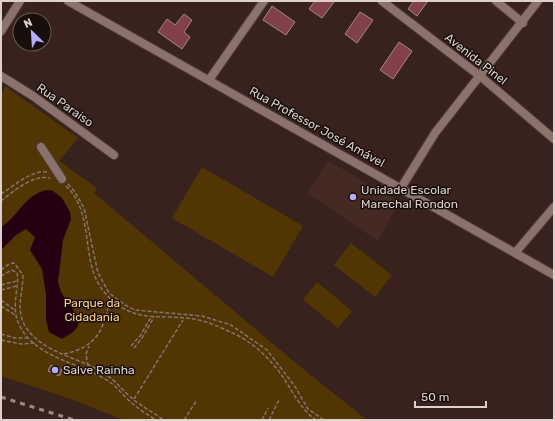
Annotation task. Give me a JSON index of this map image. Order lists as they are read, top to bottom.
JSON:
{
  "streets": {
    "street": ["Avenida Pinel", "Rua Paraiso", "Rua Professor José Amável"]
  },
  "parks": ["Parque da Cidadania"],
  "places": ["Unidade Escolar Marechal Rondon", "Salve Rainha"],
  "scale_bar": "50 m",
  "north": "top left"
}
